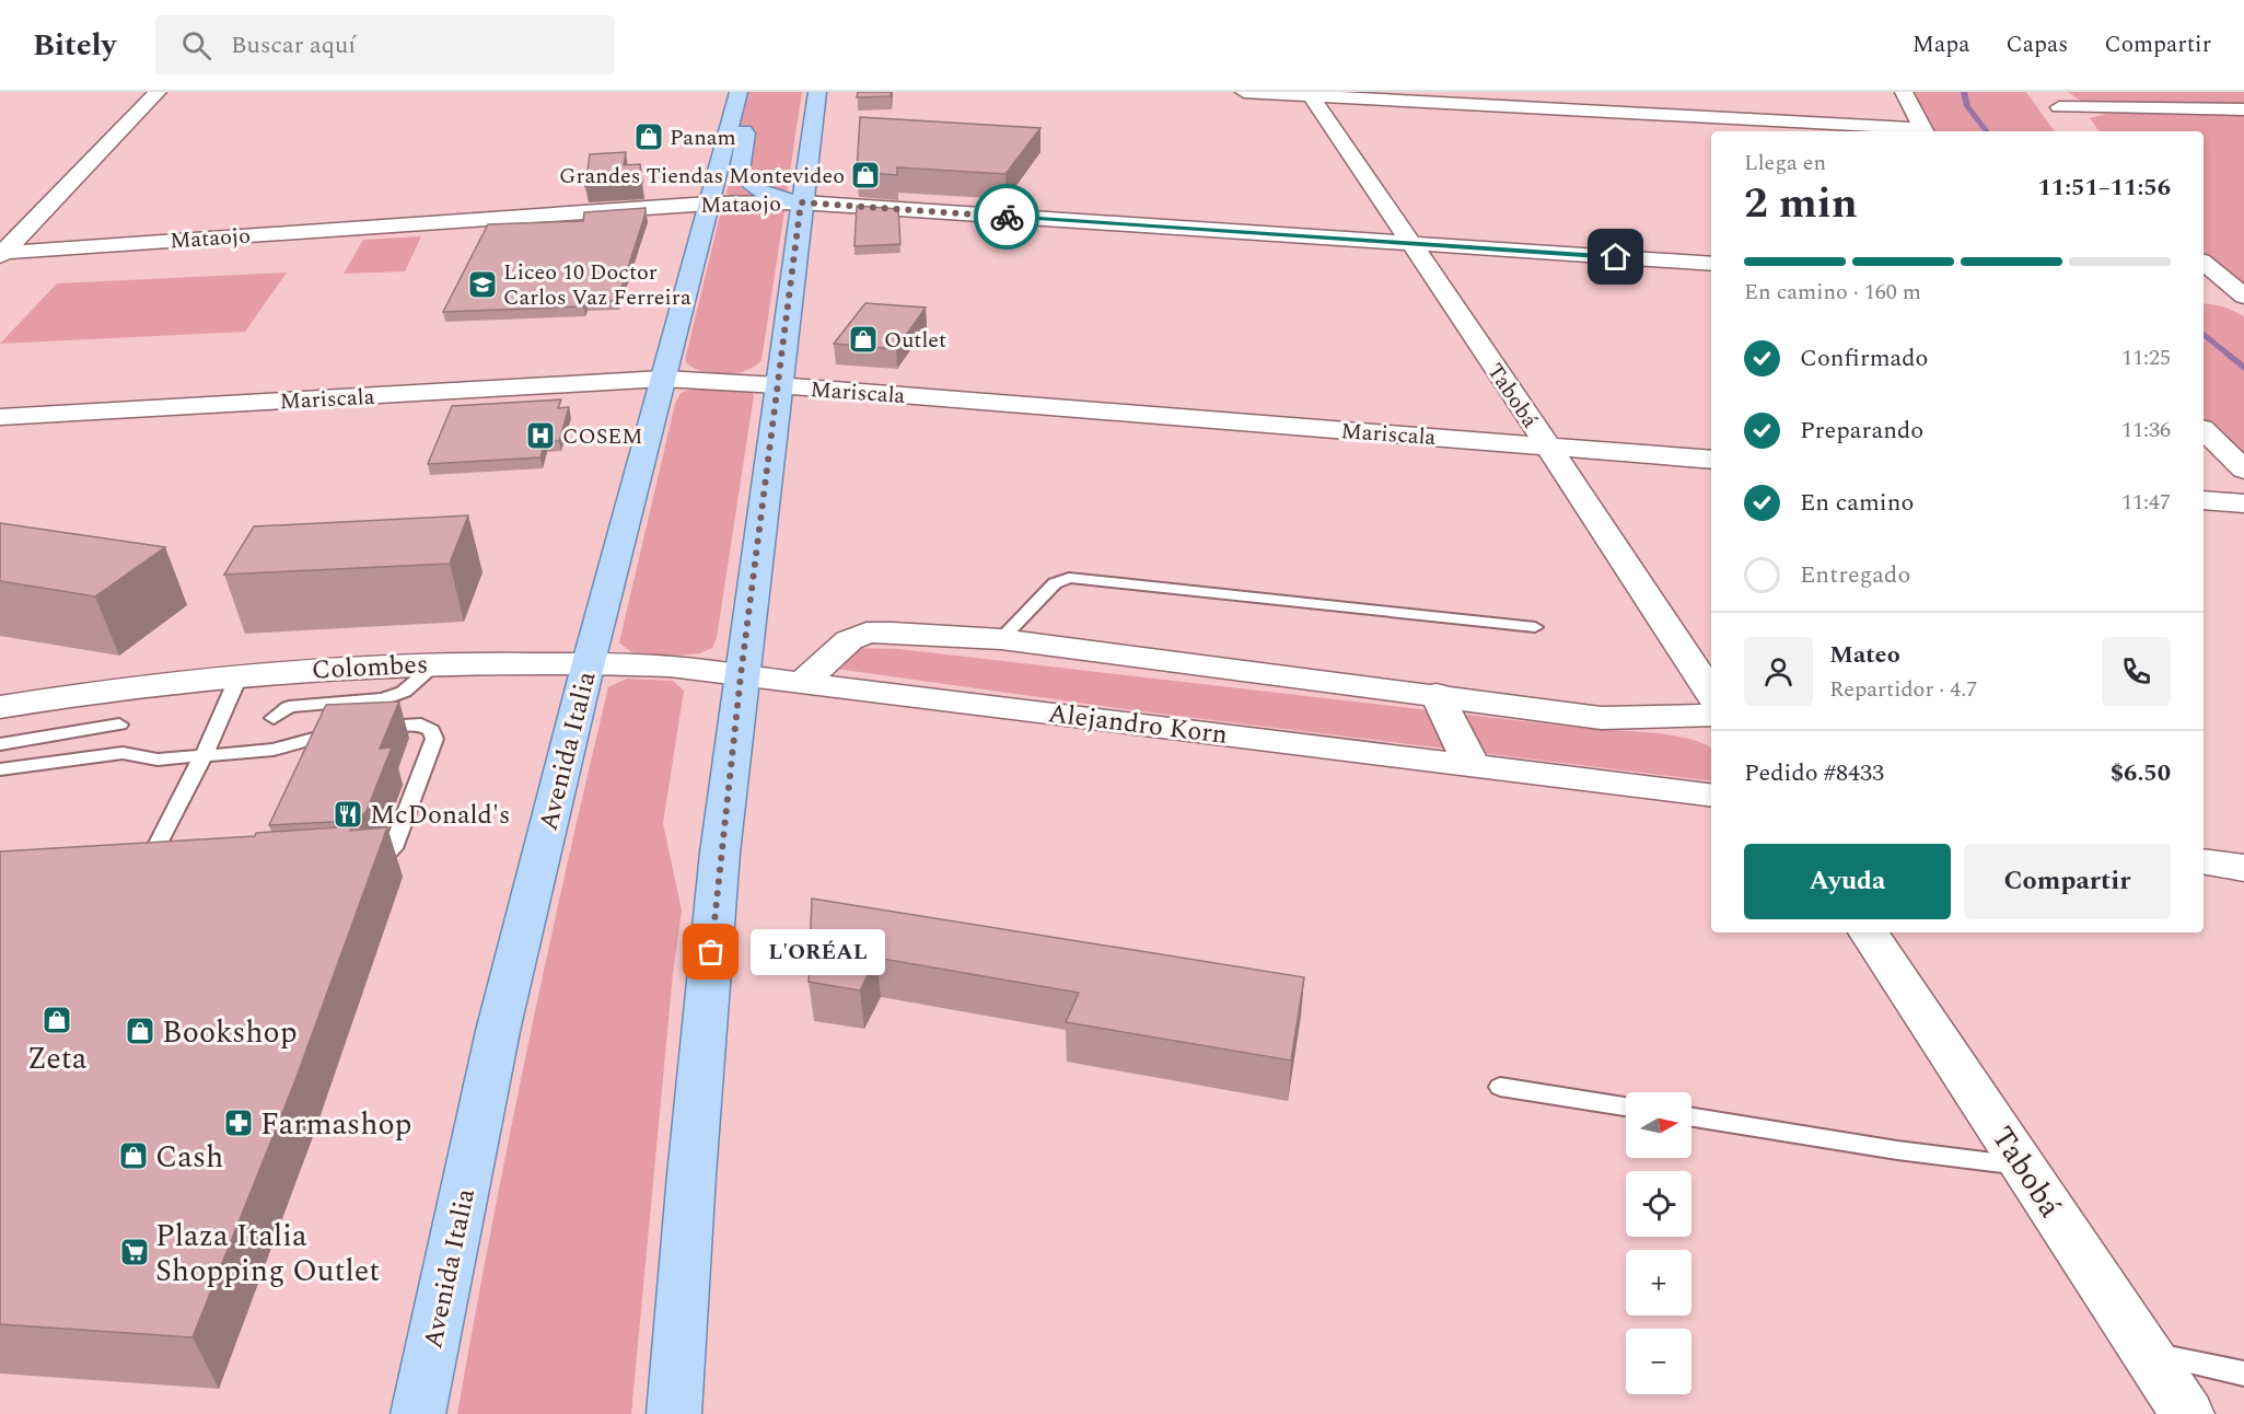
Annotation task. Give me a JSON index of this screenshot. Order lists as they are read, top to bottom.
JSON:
{
  "streets": {
    "main road": ["Avenida Italia"],
    "street": [
      "Mataojo",
      "Mariscala",
      "Tabobá",
      "Colombes",
      "Alejandro Korn"
    ]
  },
  "crossings": [
    ["Mataojo", "Tabobá"],
    ["Mataojo", "Avenida Italia"],
    ["Mariscala", "Tabobá"],
    ["Mariscala", "Avenida Italia"],
    ["Colombes", "Alejandro Korn"],
    ["Colombes", "Avenida Italia"]
  ],
  "places": {
    "shop": [
      "Panam",
      "Grandes Tiendas Montevideo",
      "Outlet",
      "Zeta",
      "Bookshop",
      "Cash"
    ],
    "school or university": ["Liceo 10 Doctor Carlos Vaz Ferreira"],
    "hospital": ["COSEM"],
    "restaurant": ["McDonald's"],
    "other": ["L'ORÉAL"],
    "pharmacy": ["Farmashop"],
    "supermarket": ["Plaza Italia Shopping Outlet"]
  },
  "north": "right",
  "page": {
    "header": "Bitely",
    "search": "Buscar aquí",
    "nav": ["Mapa", "Capas", "Compartir"],
    "heading": ["2 min", "Llega en", "11:51–11:56"],
    "panel": [
      "Mateo",
      "Repartidor · 4.7",
      "Pedido #8433",
      "$6.50"
    ],
    "bar": "En camino · 160 m",
    "list": [
      ["Confirmado", "11:25"],
      ["Preparando", "11:36"],
      ["En camino", "11:47"],
      "Entregado"
    ],
    "buttons": ["Ayuda", "Compartir"],
    "bubble": "L'ORÉAL",
    "map_buttons": ["+", "−"]
  }
}
